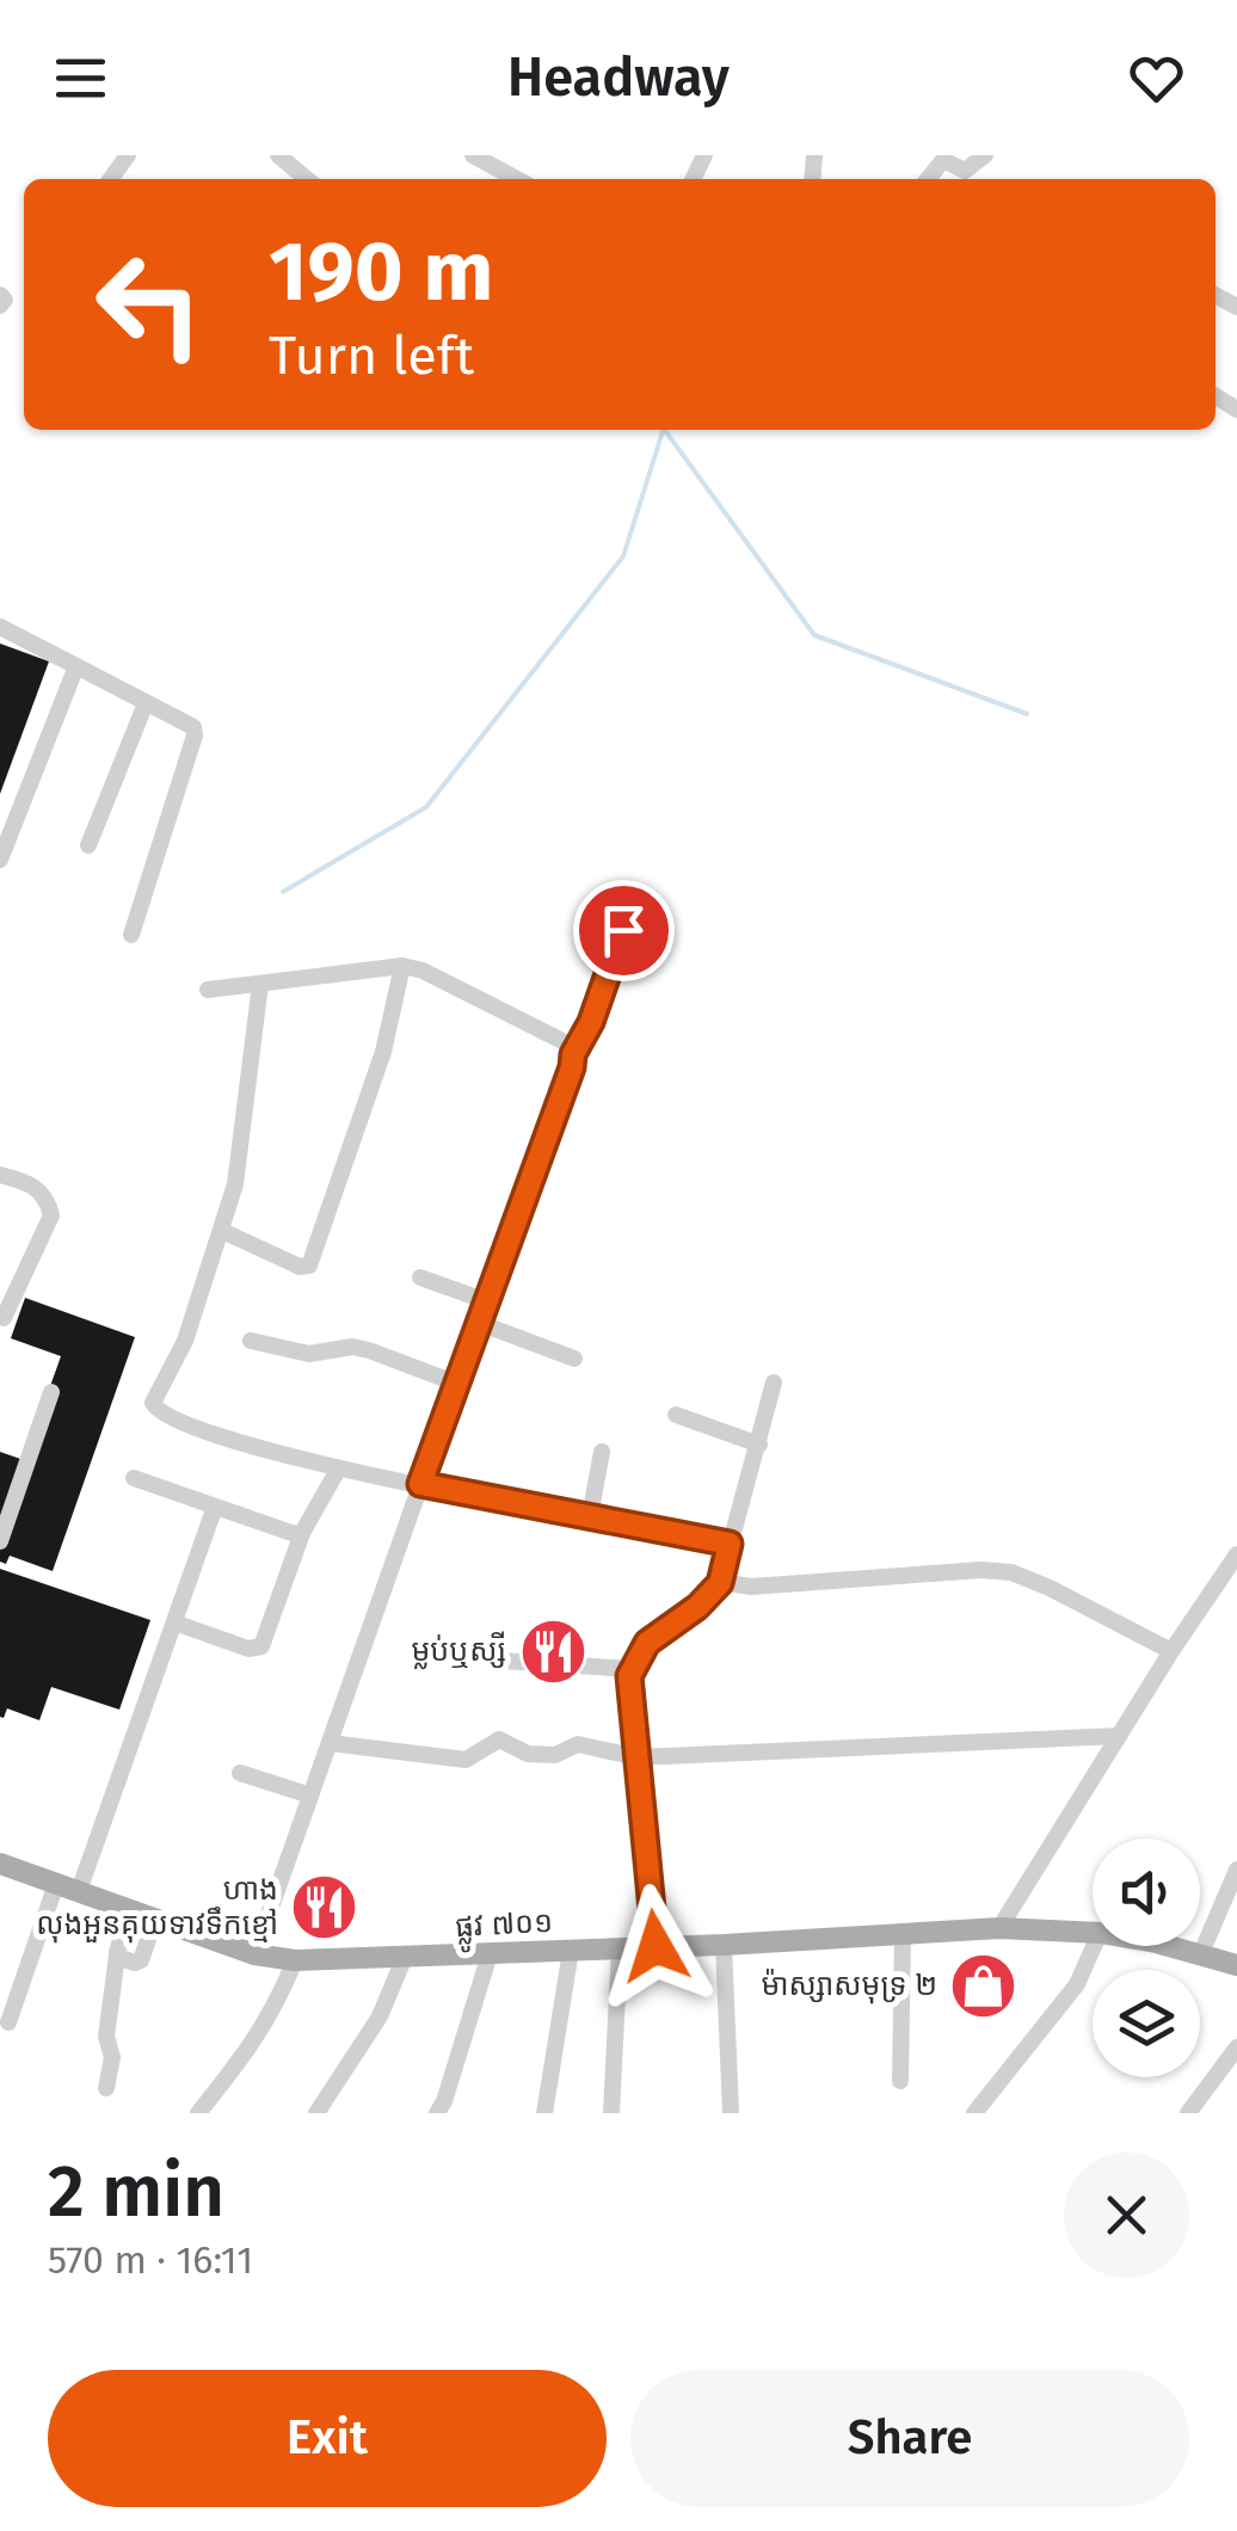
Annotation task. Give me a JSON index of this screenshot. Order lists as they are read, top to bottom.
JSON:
{
  "streets": {
    "main road": ["ផ្លូវ ៧០១"]
  },
  "places": {
    "restaurant": ["ម្លប់ឬស្សី", "ហាង លុងអួនគុយទាវទឹកខ្មៅ"],
    "shop": ["ម៉ាស្សាសមុទ្រ ២"]
  },
  "page": {
    "header": "Headway",
    "turn": ["190 m", "Turn left"],
    "heading": ["2 min", "570 m · 16:11"],
    "buttons": ["Exit", "Share"]
  }
}
